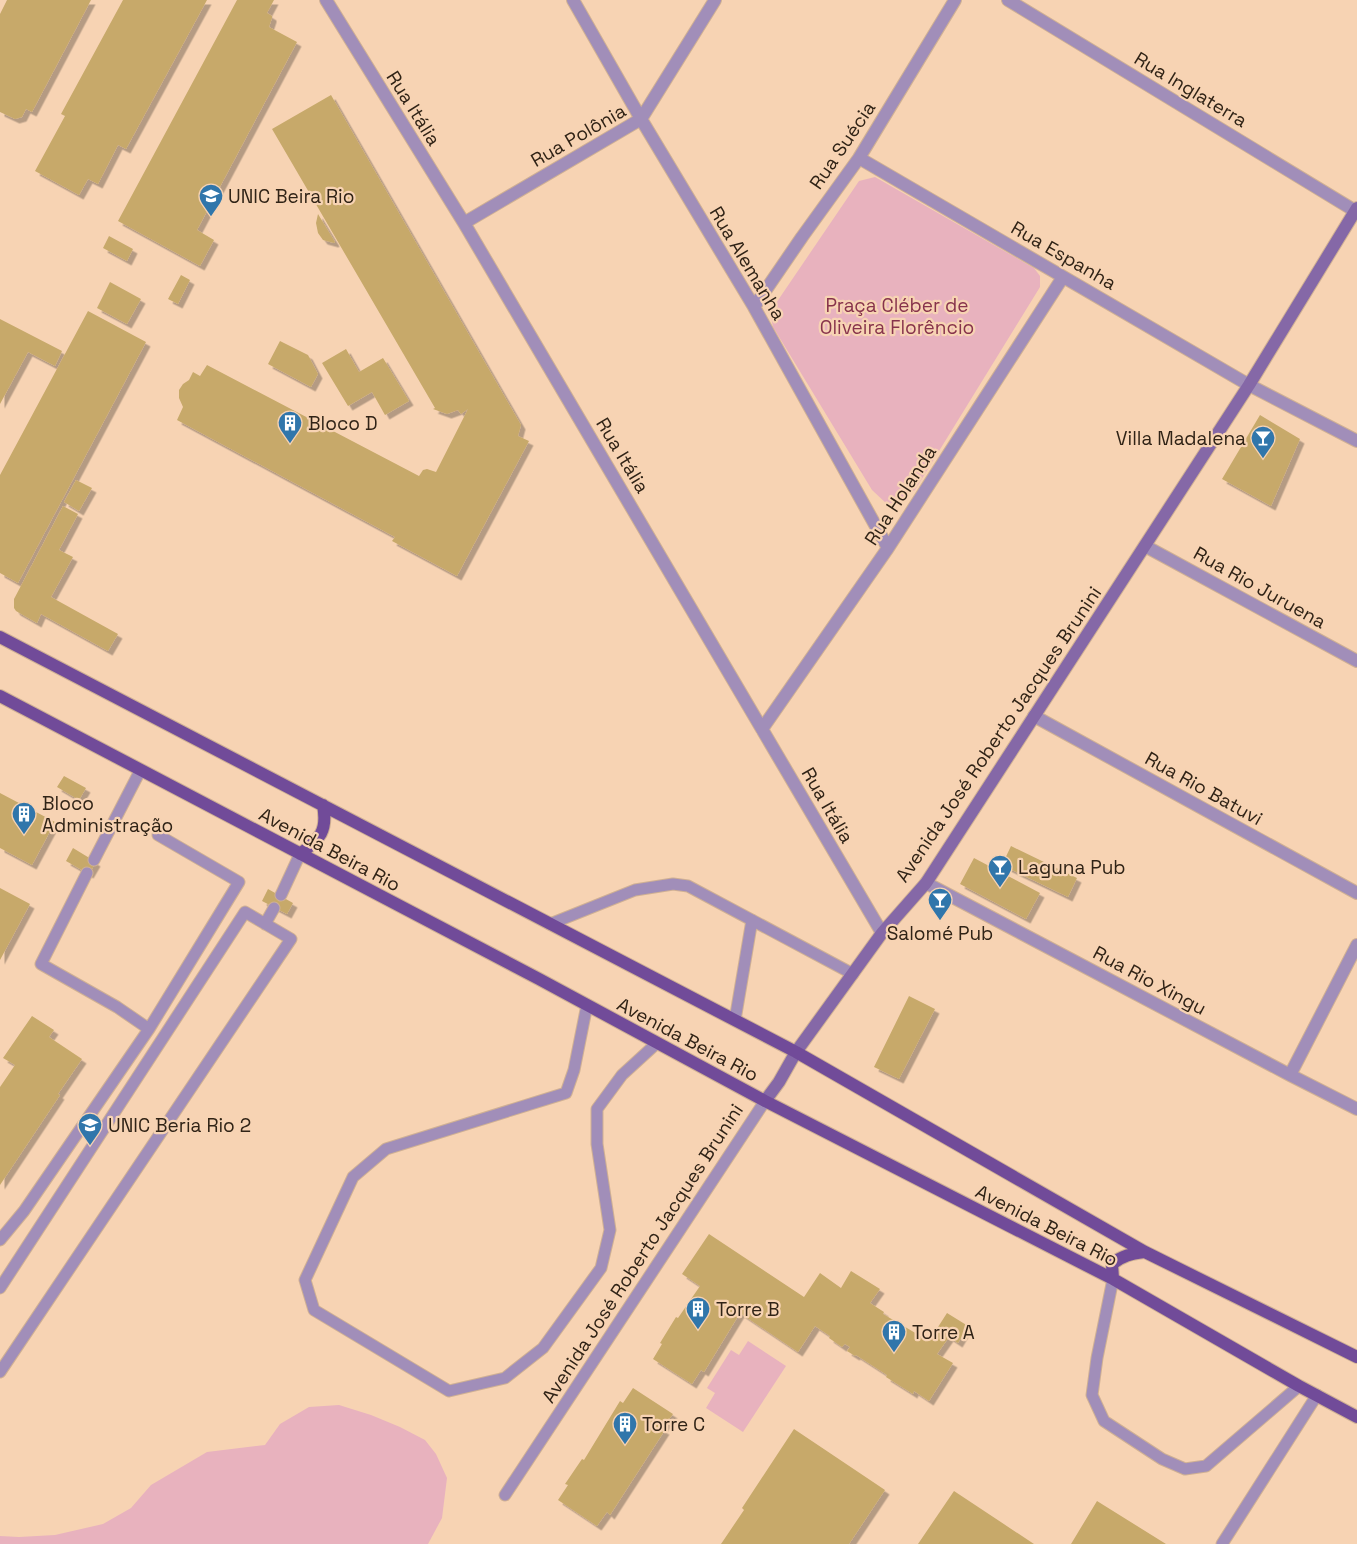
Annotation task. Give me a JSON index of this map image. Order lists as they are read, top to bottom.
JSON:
{
  "streets": {
    "main road": ["Avenida José Roberto Jacques Brunini", "Avenida Beira Rio"],
    "street": [
      "Rua Inglaterra",
      "Rua Itália",
      "Rua Polônia",
      "Rua Suécia",
      "Rua Espanha",
      "Rua Alemanha",
      "Rua Holanda",
      "Rua Rio Juruena",
      "Rua Rio Batuvi",
      "Rua Rio Xingu"
    ]
  },
  "crossings": [
    ["Rua Inglaterra", "Avenida José Roberto Jacques Brunini"],
    ["Rua Itália", "Rua Polônia"],
    ["Rua Itália", "Rua Holanda"],
    ["Rua Itália", "Avenida José Roberto Jacques Brunini"],
    ["Rua Polônia", "Rua Alemanha"],
    ["Rua Suécia", "Rua Espanha"],
    ["Rua Suécia", "Rua Alemanha"],
    ["Rua Espanha", "Rua Holanda"],
    ["Rua Espanha", "Avenida José Roberto Jacques Brunini"],
    ["Rua Alemanha", "Rua Holanda"],
    ["Rua Rio Juruena", "Avenida José Roberto Jacques Brunini"],
    ["Avenida José Roberto Jacques Brunini", "Rua Rio Batuvi"],
    ["Avenida José Roberto Jacques Brunini", "Avenida Beira Rio"],
    ["Avenida José Roberto Jacques Brunini", "Rua Rio Xingu"]
  ],
  "parks": ["Praça Cléber de Oliveira Florêncio"],
  "places": {
    "school or university": ["UNIC Beira Rio", "UNIC Beria Rio 2"],
    "building": [
      "Bloco D",
      "Bloco Administração",
      "Torre B",
      "Torre A",
      "Torre C"
    ],
    "bar": ["Villa Madalena", "Laguna Pub", "Salomé Pub"]
  }
}
